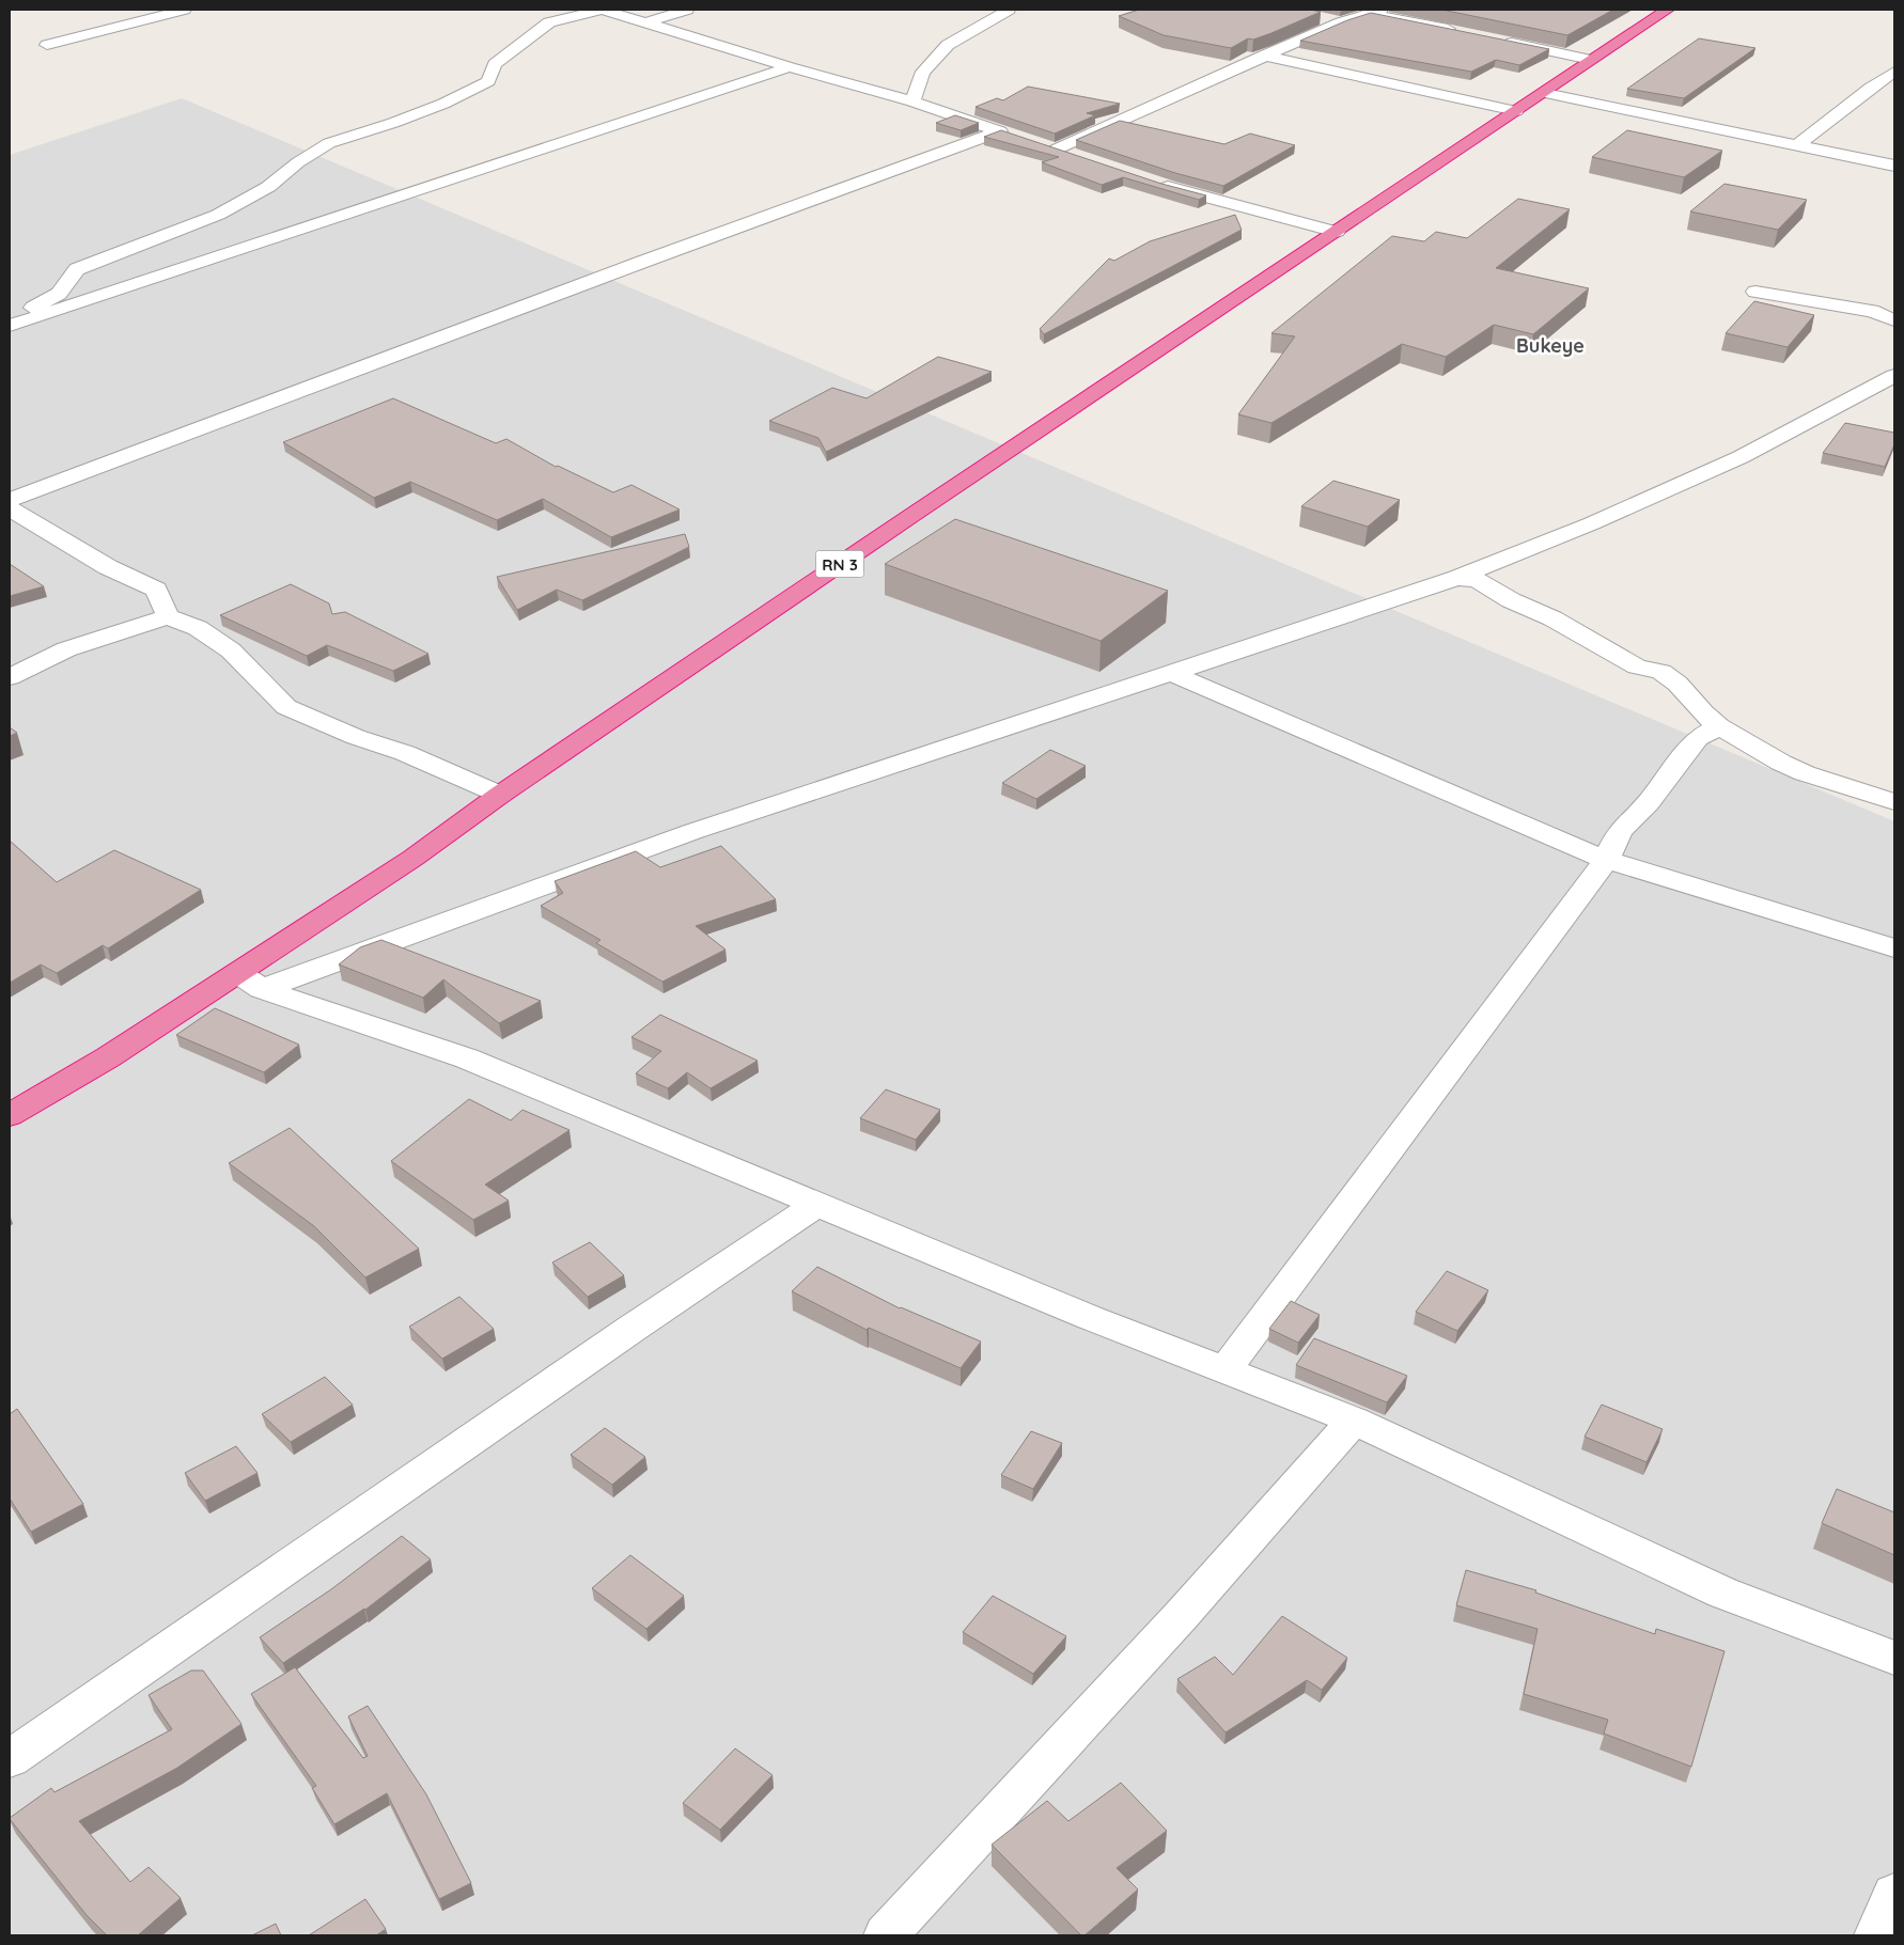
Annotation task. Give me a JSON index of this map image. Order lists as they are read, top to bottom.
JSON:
{
  "streets": {
    "highway": ["RN 3"]
  },
  "districts": ["Bukeye"]
}
